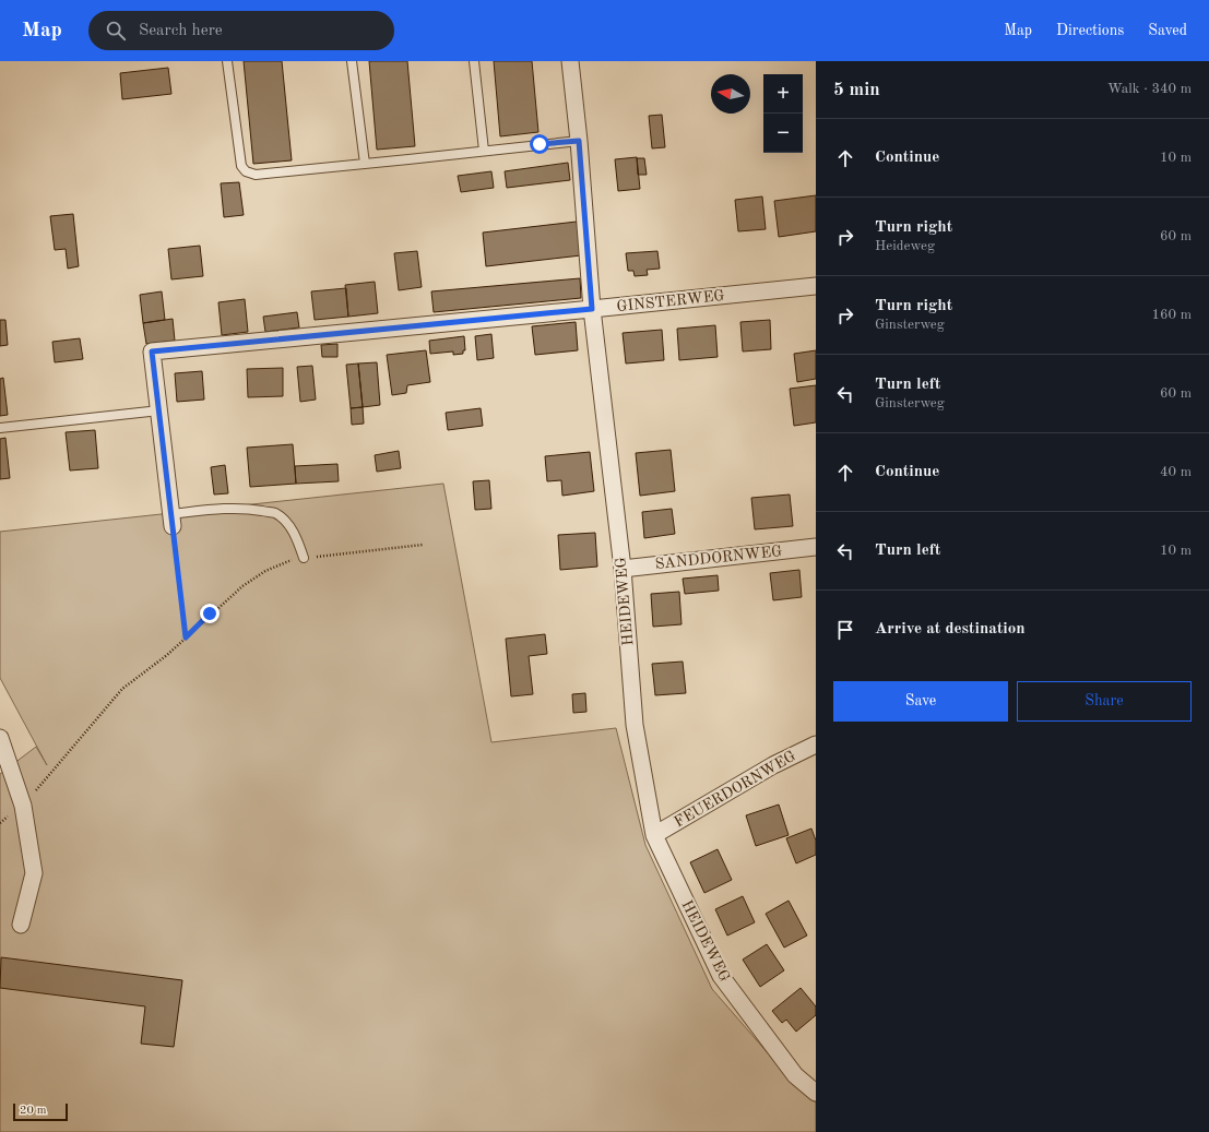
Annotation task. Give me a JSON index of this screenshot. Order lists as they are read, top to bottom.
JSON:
{
  "streets": {
    "street": [
      "GINSTERWEG",
      "SANDDORNWEG",
      "HEIDEWEG",
      "FEUERDORNWEG"
    ]
  },
  "crossings": [
    ["GINSTERWEG", "HEIDEWEG"],
    ["SANDDORNWEG", "HEIDEWEG"],
    ["HEIDEWEG", "FEUERDORNWEG"]
  ],
  "scale_bar": "20 m",
  "north": "left",
  "page": {
    "header": "Map",
    "search": "Search here",
    "nav": ["Map", "Directions", "Saved"],
    "heading": ["5 min", "Walk · 340 m"],
    "map_buttons": ["+", "−"],
    "list": [
      ["Continue", "10 m"],
      ["Turn right", "Heideweg", "60 m"],
      ["Turn right", "Ginsterweg", "160 m"],
      ["Turn left", "Ginsterweg", "60 m"],
      ["Continue", "40 m"],
      ["Turn left", "10 m"],
      "Arrive at destination"
    ],
    "buttons": ["Save", "Share"],
    "scale": "20 m"
  }
}
